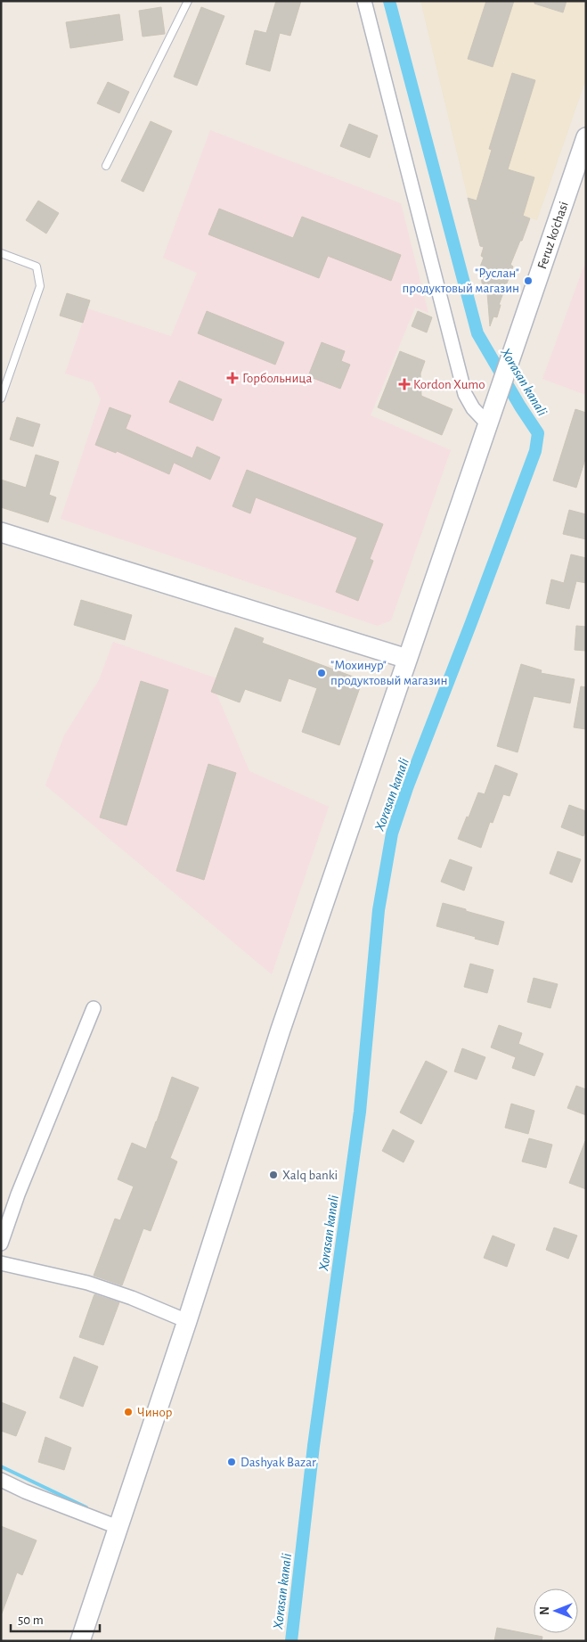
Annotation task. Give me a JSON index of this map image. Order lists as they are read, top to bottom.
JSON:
{
  "streets": {
    "main road": ["Feruz ko'chasi"]
  },
  "water": ["Xorasan kanali"],
  "places": {
    "other": [
      "\"Руслан\" продуктовый магазин",
      "\"Мохинур\" продуктовый магазин",
      "Xalq banki",
      "Чинор",
      "Dashyak Bazar"
    ],
    "health": ["Горбольница", "Kordon Xumo"]
  },
  "scale_bar": "50 m",
  "north": "left"
}
